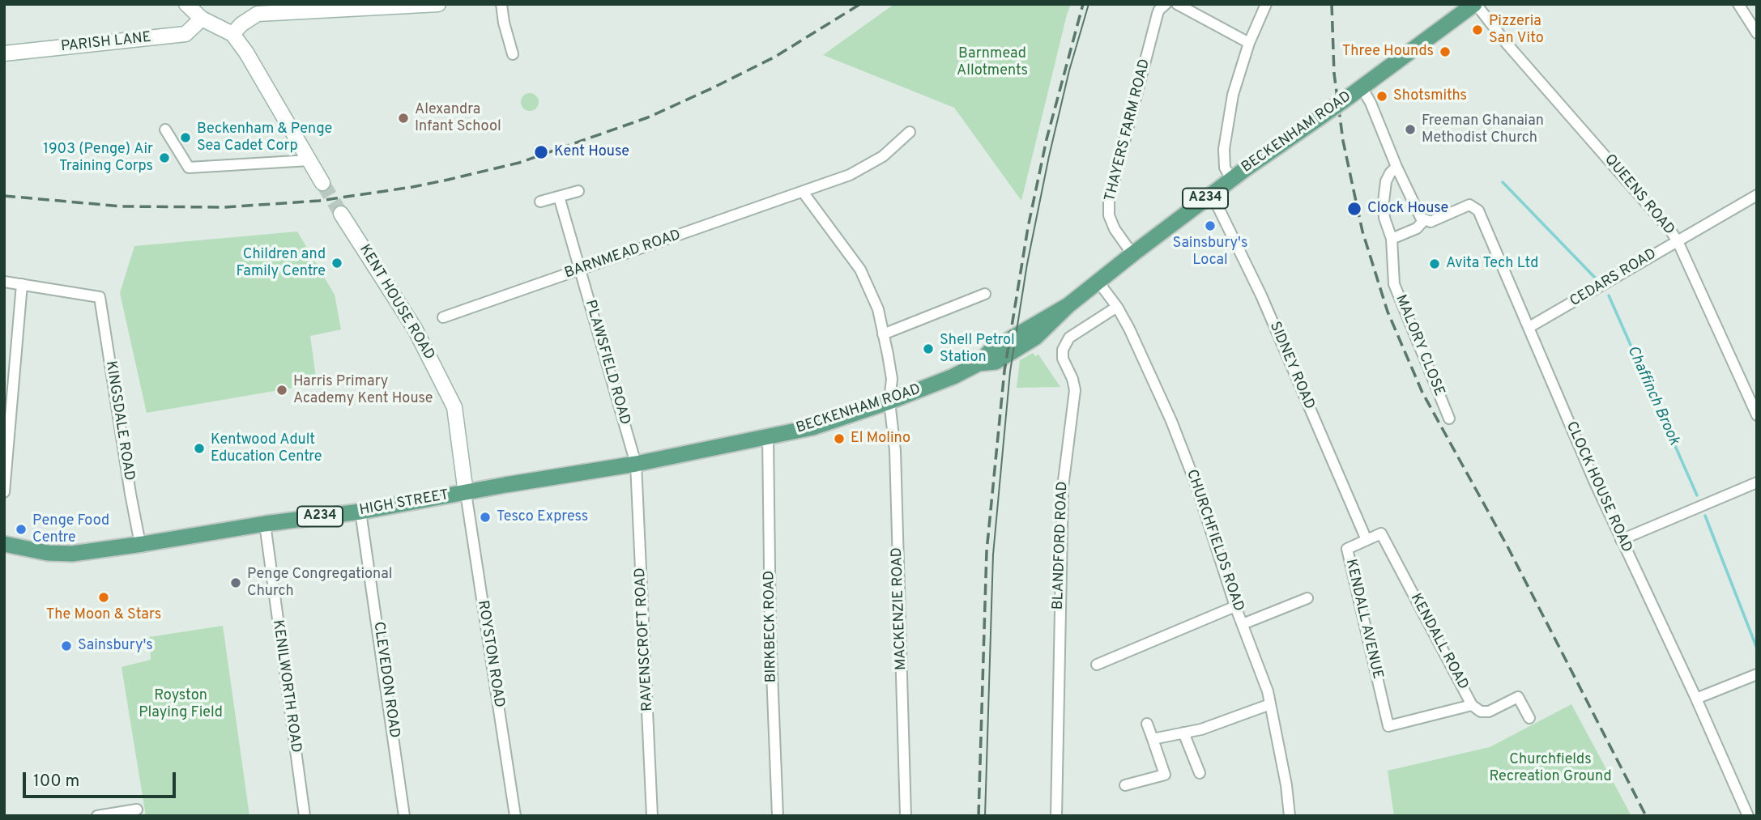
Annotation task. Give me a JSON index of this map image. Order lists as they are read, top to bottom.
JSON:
{
  "streets": {
    "main road": ["BECKENHAM ROAD", "A234", "HIGH STREET"],
    "street": [
      "PARISH LANE",
      "THAYERS FARM ROAD",
      "QUEENS ROAD",
      "BARNMEAD ROAD",
      "CEDARS ROAD",
      "KENT HOUSE ROAD",
      "MALORY CLOSE",
      "PLAWSFIELD ROAD",
      "SIDNEY ROAD",
      "KINGSDALE ROAD",
      "CLOCK HOUSE ROAD",
      "CHURCHFIELDS ROAD",
      "BLANDFORD ROAD",
      "MACKENZIE ROAD",
      "KENDALL AVENUE",
      "BIRKBECK ROAD",
      "RAVENSCROFT ROAD",
      "KENDALL ROAD",
      "ROYSTON ROAD",
      "CLEVEDON ROAD",
      "KENILWORTH ROAD"
    ]
  },
  "crossings": [
    ["THAYERS FARM ROAD", "BECKENHAM ROAD"],
    ["BECKENHAM ROAD", "QUEENS ROAD"],
    ["BECKENHAM ROAD", "PLAWSFIELD ROAD"],
    ["BECKENHAM ROAD", "SIDNEY ROAD"],
    ["BECKENHAM ROAD", "HIGH STREET"],
    ["BECKENHAM ROAD", "CHURCHFIELDS ROAD"],
    ["BECKENHAM ROAD", "MACKENZIE ROAD"],
    ["BECKENHAM ROAD", "BIRKBECK ROAD"],
    ["BECKENHAM ROAD", "RAVENSCROFT ROAD"],
    ["QUEENS ROAD", "CEDARS ROAD"],
    ["BARNMEAD ROAD", "PLAWSFIELD ROAD"],
    ["CEDARS ROAD", "CLOCK HOUSE ROAD"],
    ["KENT HOUSE ROAD", "HIGH STREET"],
    ["KENT HOUSE ROAD", "ROYSTON ROAD"],
    ["MALORY CLOSE", "CLOCK HOUSE ROAD"],
    ["PLAWSFIELD ROAD", "HIGH STREET"],
    ["PLAWSFIELD ROAD", "RAVENSCROFT ROAD"],
    ["SIDNEY ROAD", "KENDALL AVENUE"],
    ["KINGSDALE ROAD", "HIGH STREET"],
    ["HIGH STREET", "RAVENSCROFT ROAD"],
    ["HIGH STREET", "ROYSTON ROAD"],
    ["HIGH STREET", "CLEVEDON ROAD"],
    ["HIGH STREET", "KENILWORTH ROAD"],
    ["CHURCHFIELDS ROAD", "BLANDFORD ROAD"],
    ["KENDALL AVENUE", "KENDALL ROAD"]
  ],
  "water": ["Chaffinch Brook"],
  "parks": ["Barnmead Allotments", "Royston Playing Field", "Churchfields Recreation Ground"],
  "places": [
    "Pizzeria San Vito",
    "Three Hounds",
    "Shotsmiths",
    "Alexandra Infant School",
    "Freeman Ghanaian Methodist Church",
    "Beckenham & Penge Sea Cadet Corp",
    "Kent House",
    "1903 (Penge) Air Training Corps",
    "Clock House",
    "Sainsbury's Local",
    "Children and Family Centre",
    "Avita Tech Ltd",
    "Shell Petrol Station",
    "Harris Primary Academy Kent House",
    "El Molino",
    "Kentwood Adult Education Centre",
    "Tesco Express",
    "Penge Food Centre",
    "Penge Congregational Church",
    "The Moon & Stars",
    "Sainsbury's"
  ],
  "scale_bar": "100 m"
}
